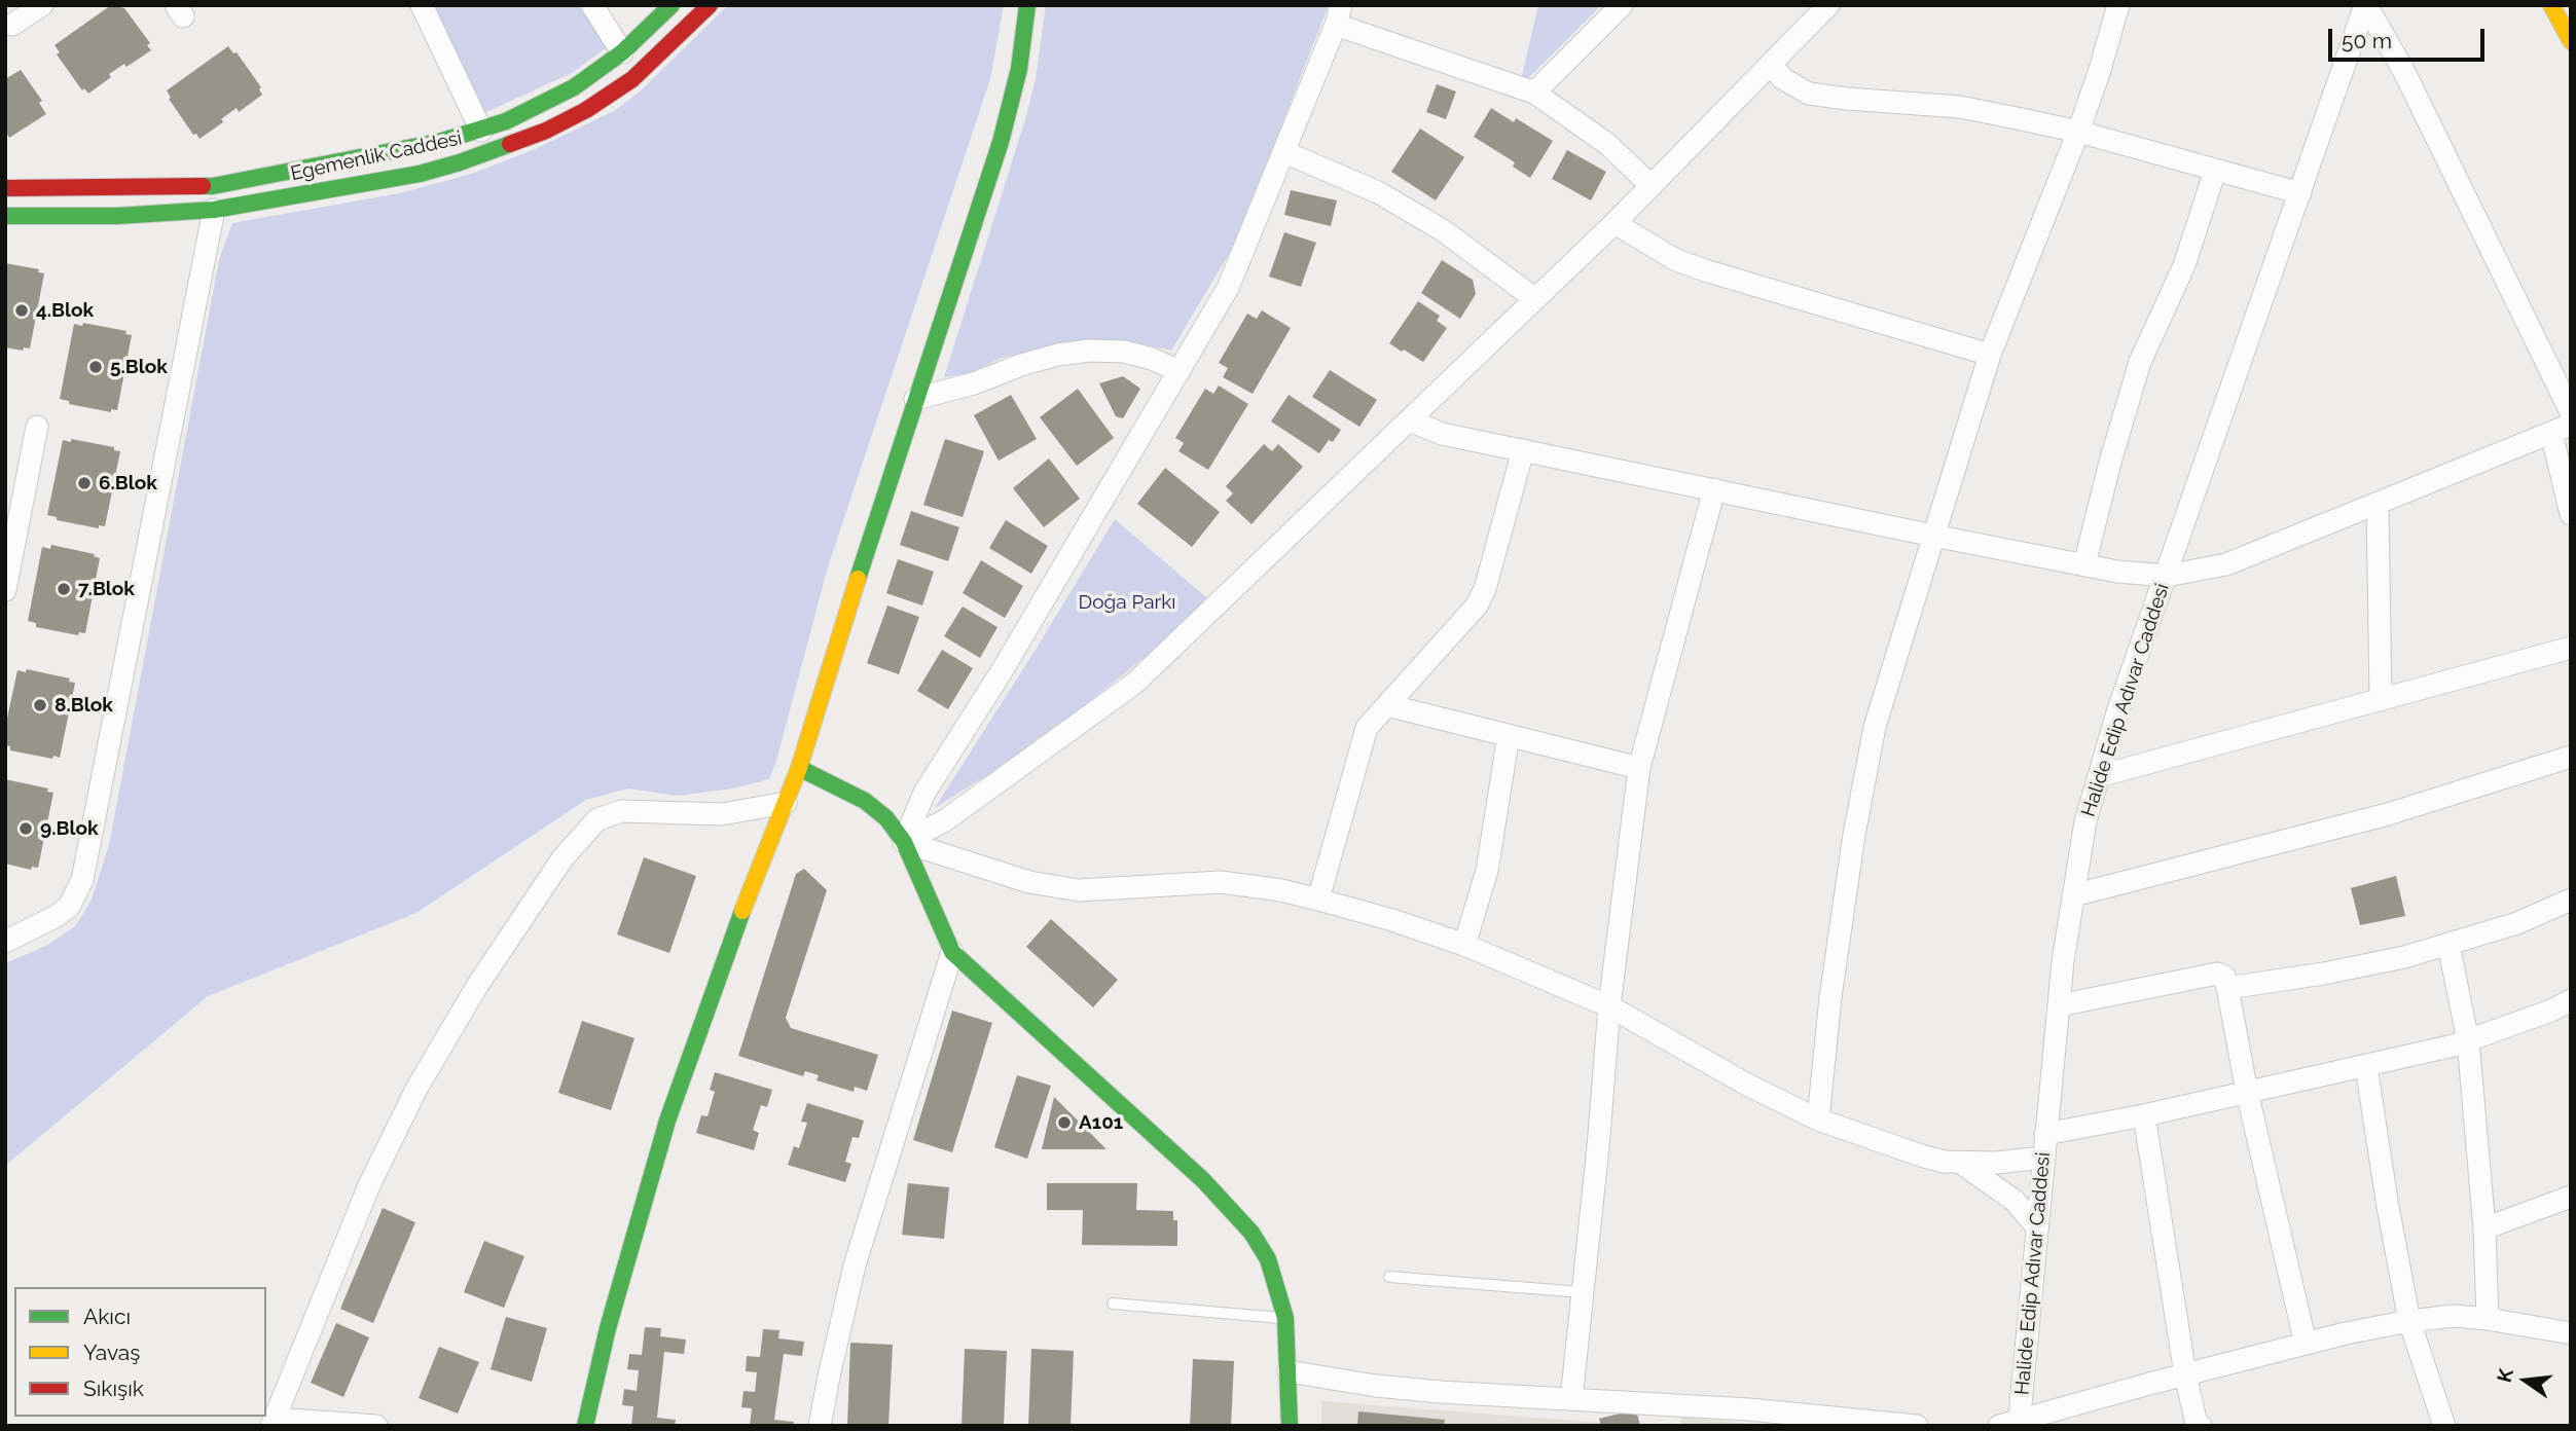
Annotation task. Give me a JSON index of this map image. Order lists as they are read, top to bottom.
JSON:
{
  "streets": {
    "street": ["Egemenlik Caddesi", "Halide Edip Adıvar Caddesi"]
  },
  "parks": ["Doğa Parkı"],
  "places": [
    "4.Blok",
    "5.Blok",
    "6.Blok",
    "7.Blok",
    "8.Blok",
    "9.Blok",
    "A101"
  ],
  "legend": ["Akıcı", "Yavaş", "Sıkışık"],
  "scale_bar": "50 m",
  "north": "left"
}
